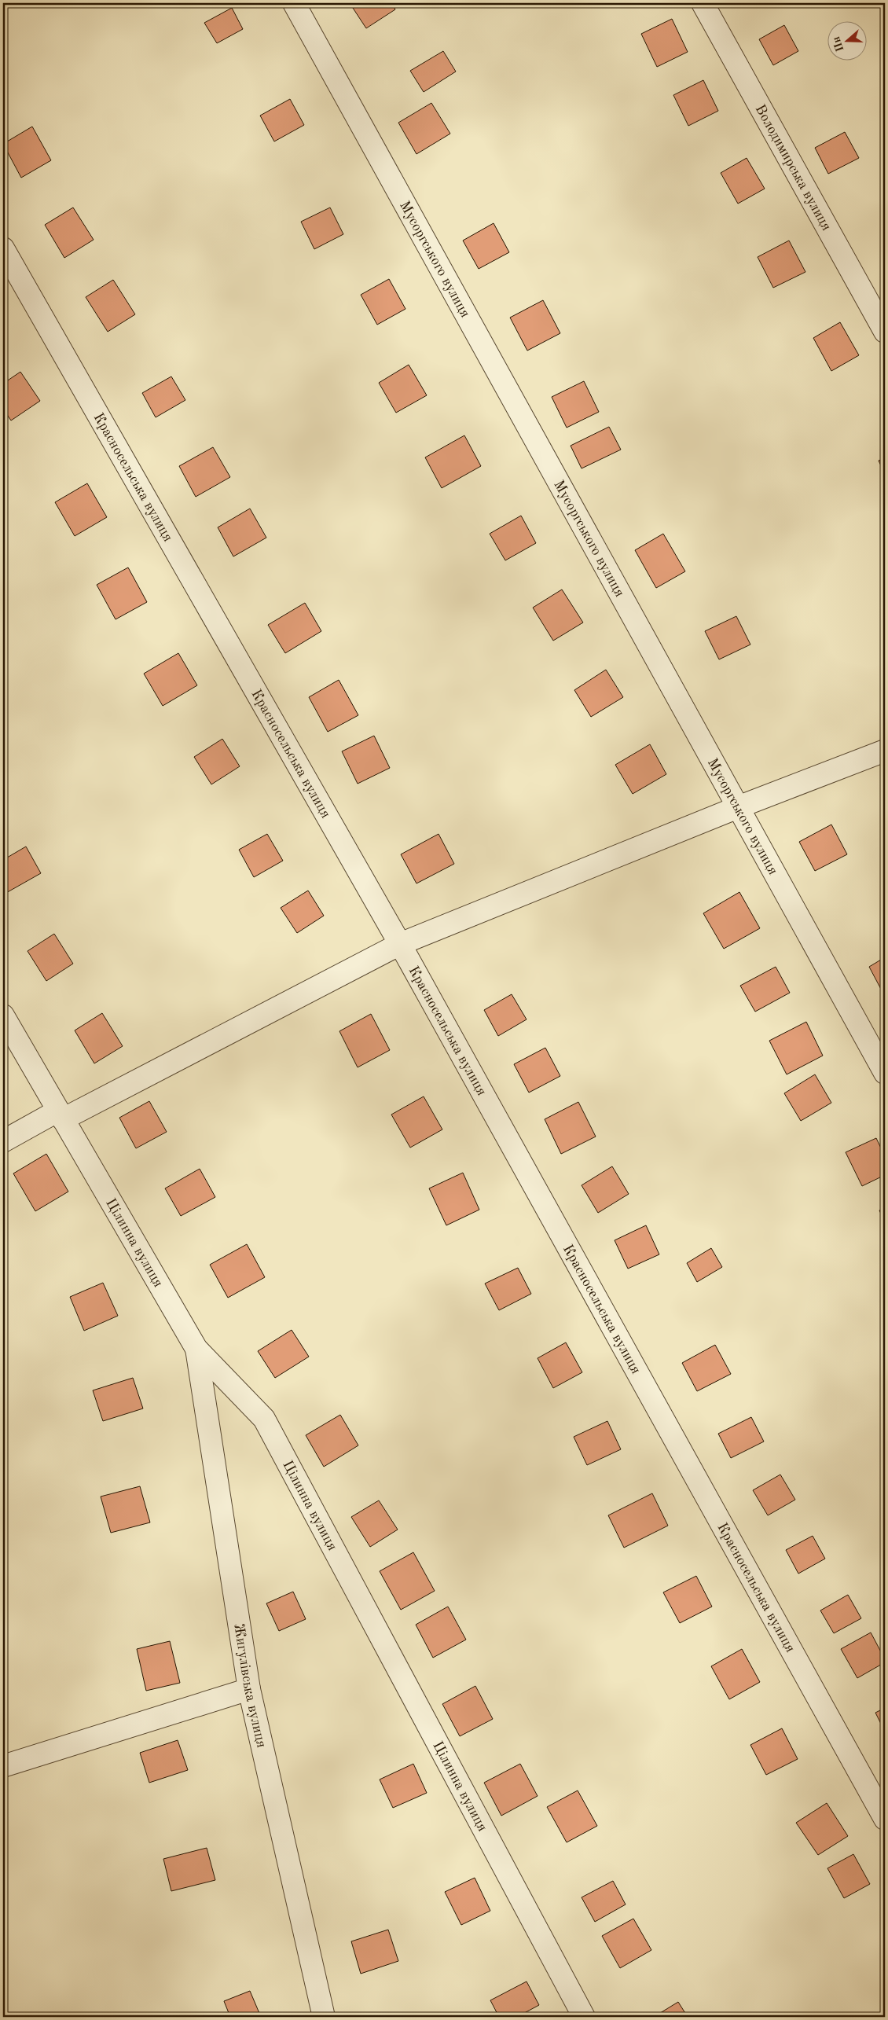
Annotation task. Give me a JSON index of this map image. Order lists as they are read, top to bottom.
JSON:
{
  "streets": {
    "street": [
      "Володимирська вулиця",
      "Мусоргського вулиця",
      "Красносельська вулиця",
      "Цілинна вулиця",
      "Жигулівська вулиця"
    ]
  },
  "crossings": [
    ["Цілинна вулиця", "Жигулівська вулиця"]
  ],
  "north": "left"
}
